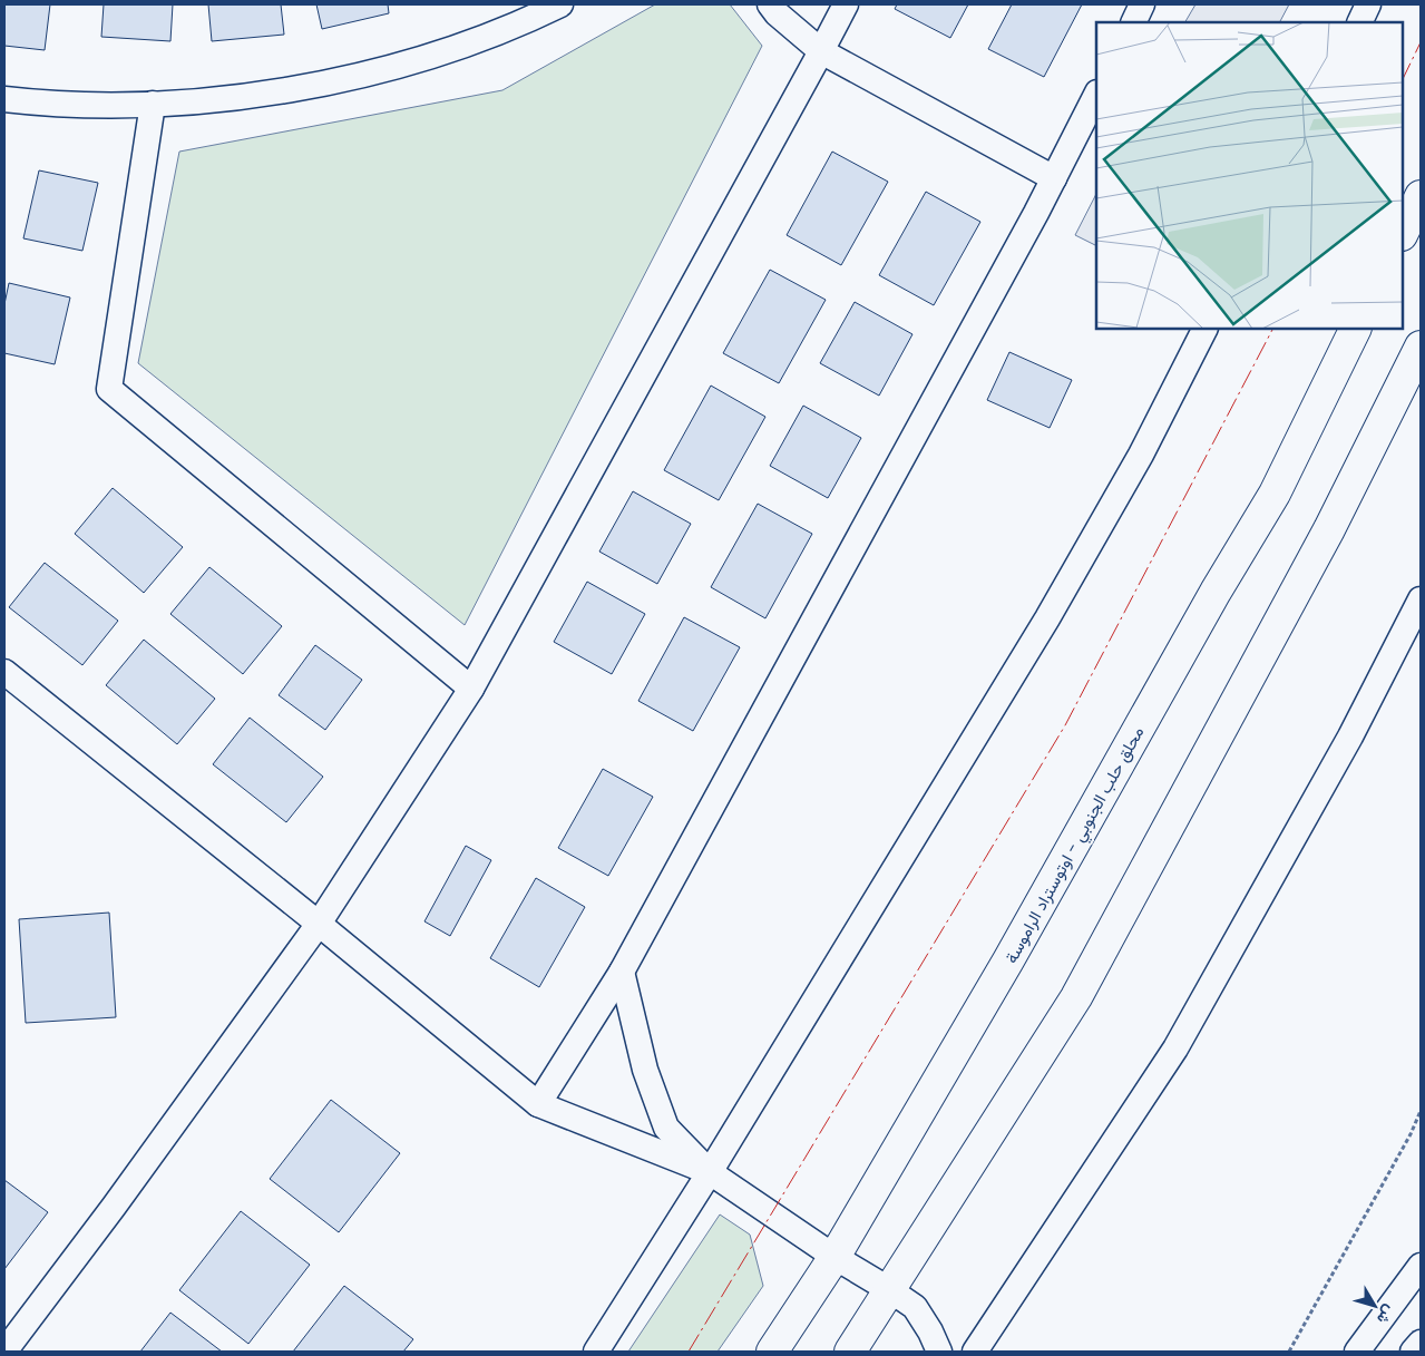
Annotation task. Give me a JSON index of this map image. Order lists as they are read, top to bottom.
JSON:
{
  "streets": {
    "highway": ["محلق حلب الجنوبي - اوتوستراد الراموسة"]
  },
  "north": "bottom right"
}
